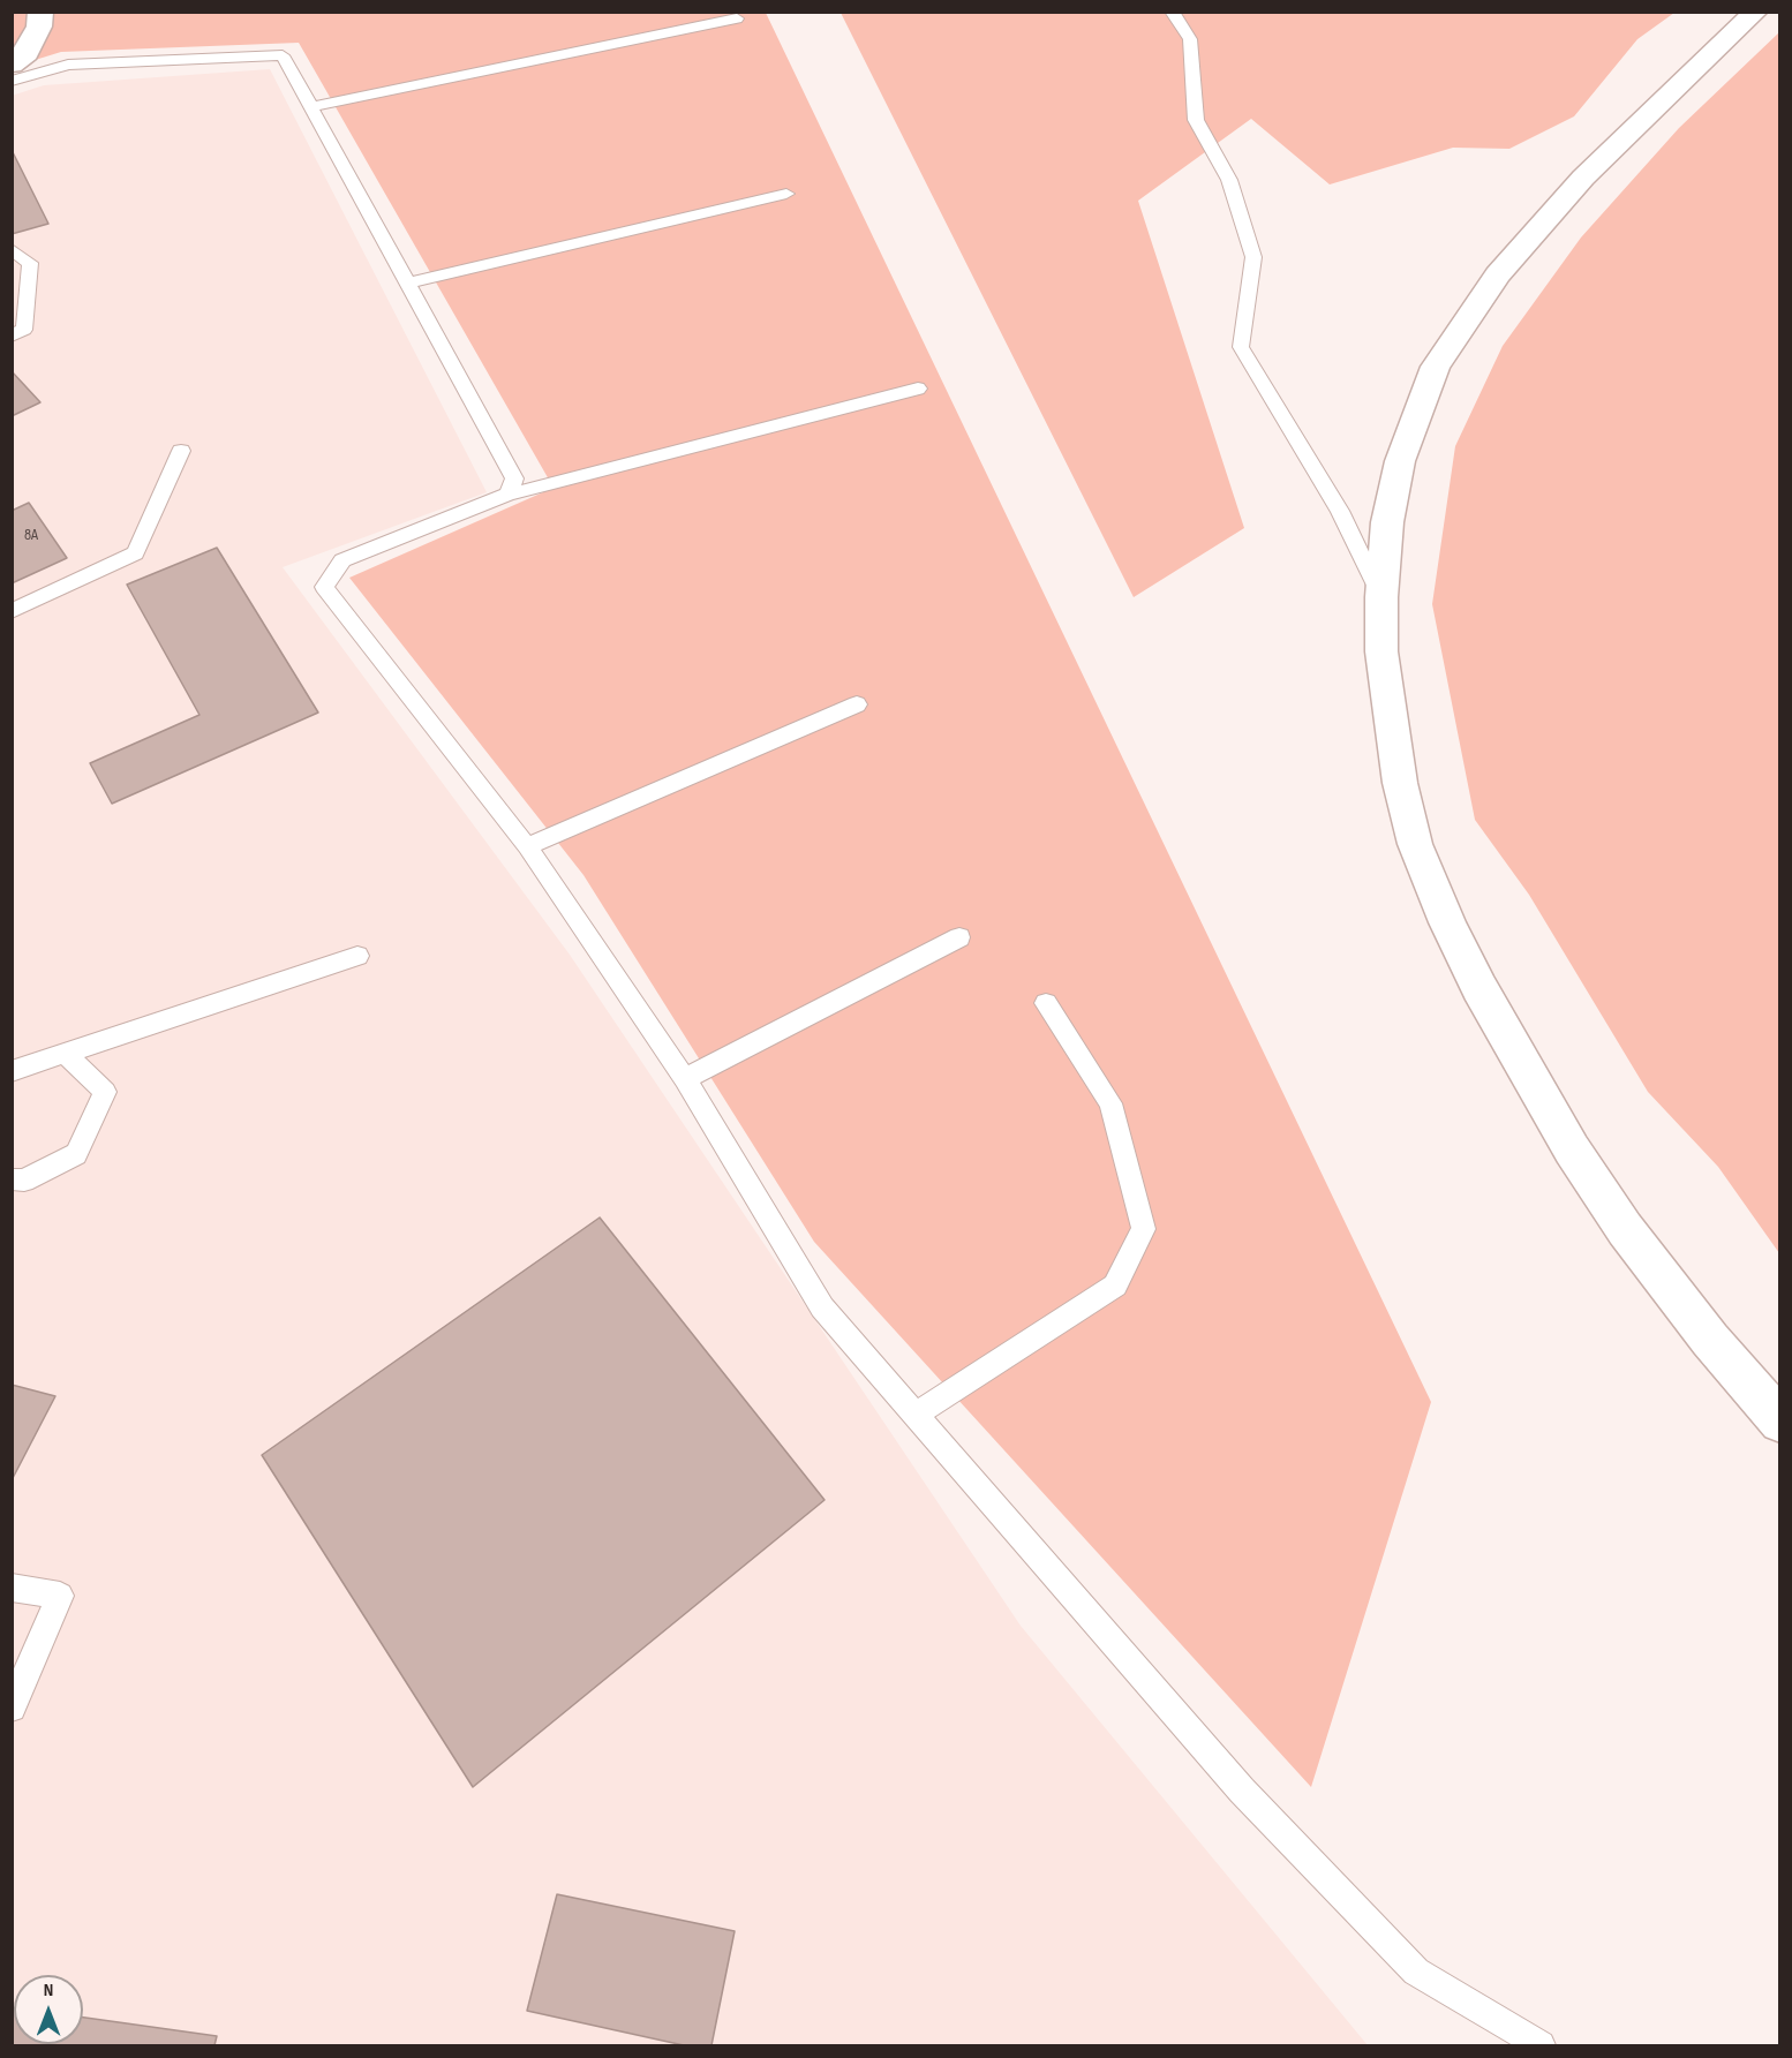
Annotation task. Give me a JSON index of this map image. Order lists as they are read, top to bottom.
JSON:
{
  "house_numbers": ["8А"],
  "north": "top"
}
